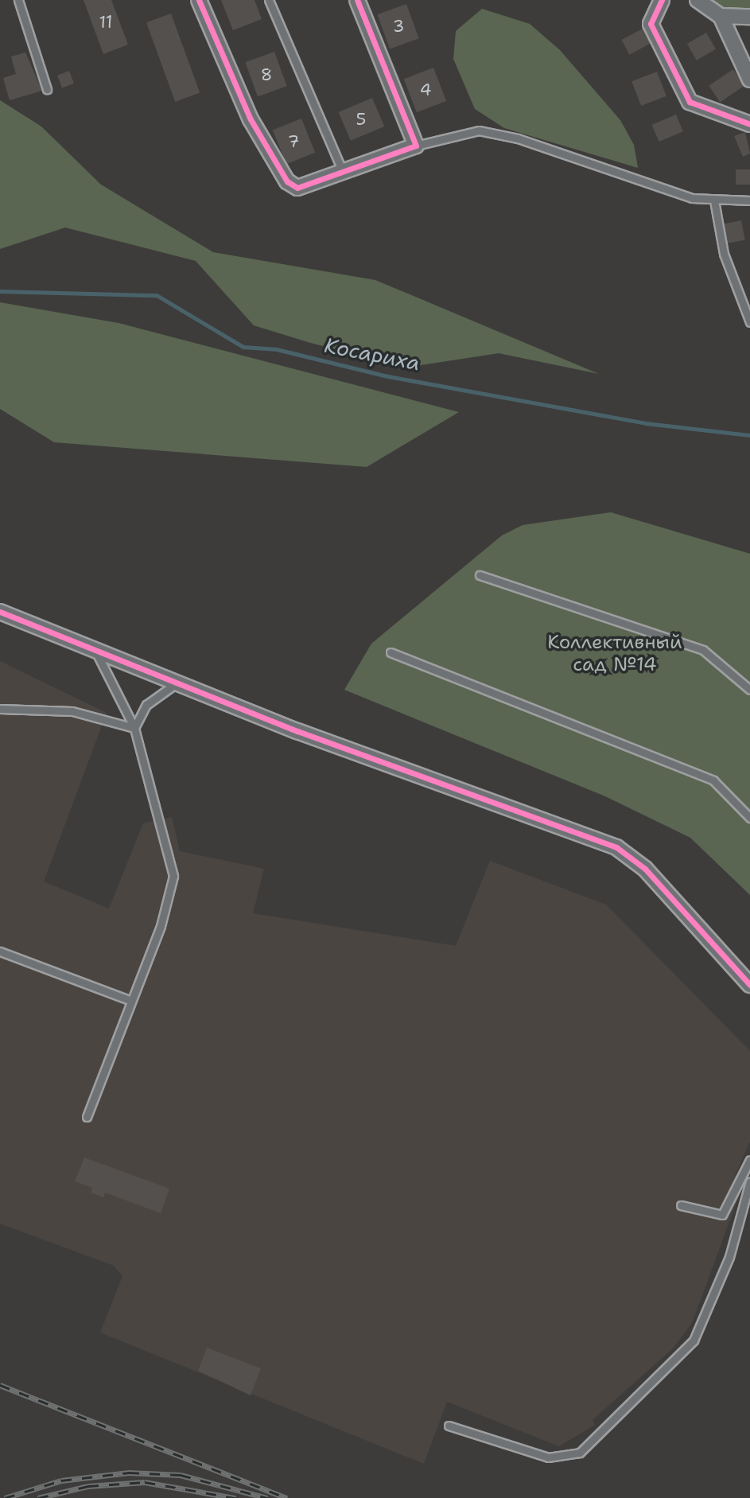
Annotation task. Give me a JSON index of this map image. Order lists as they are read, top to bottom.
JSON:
{
  "water": ["Косариха"],
  "parks": ["Коллективный сад №14"],
  "house_numbers": [
    "11",
    "3",
    "8",
    "4",
    "5",
    "7"
  ]
}
